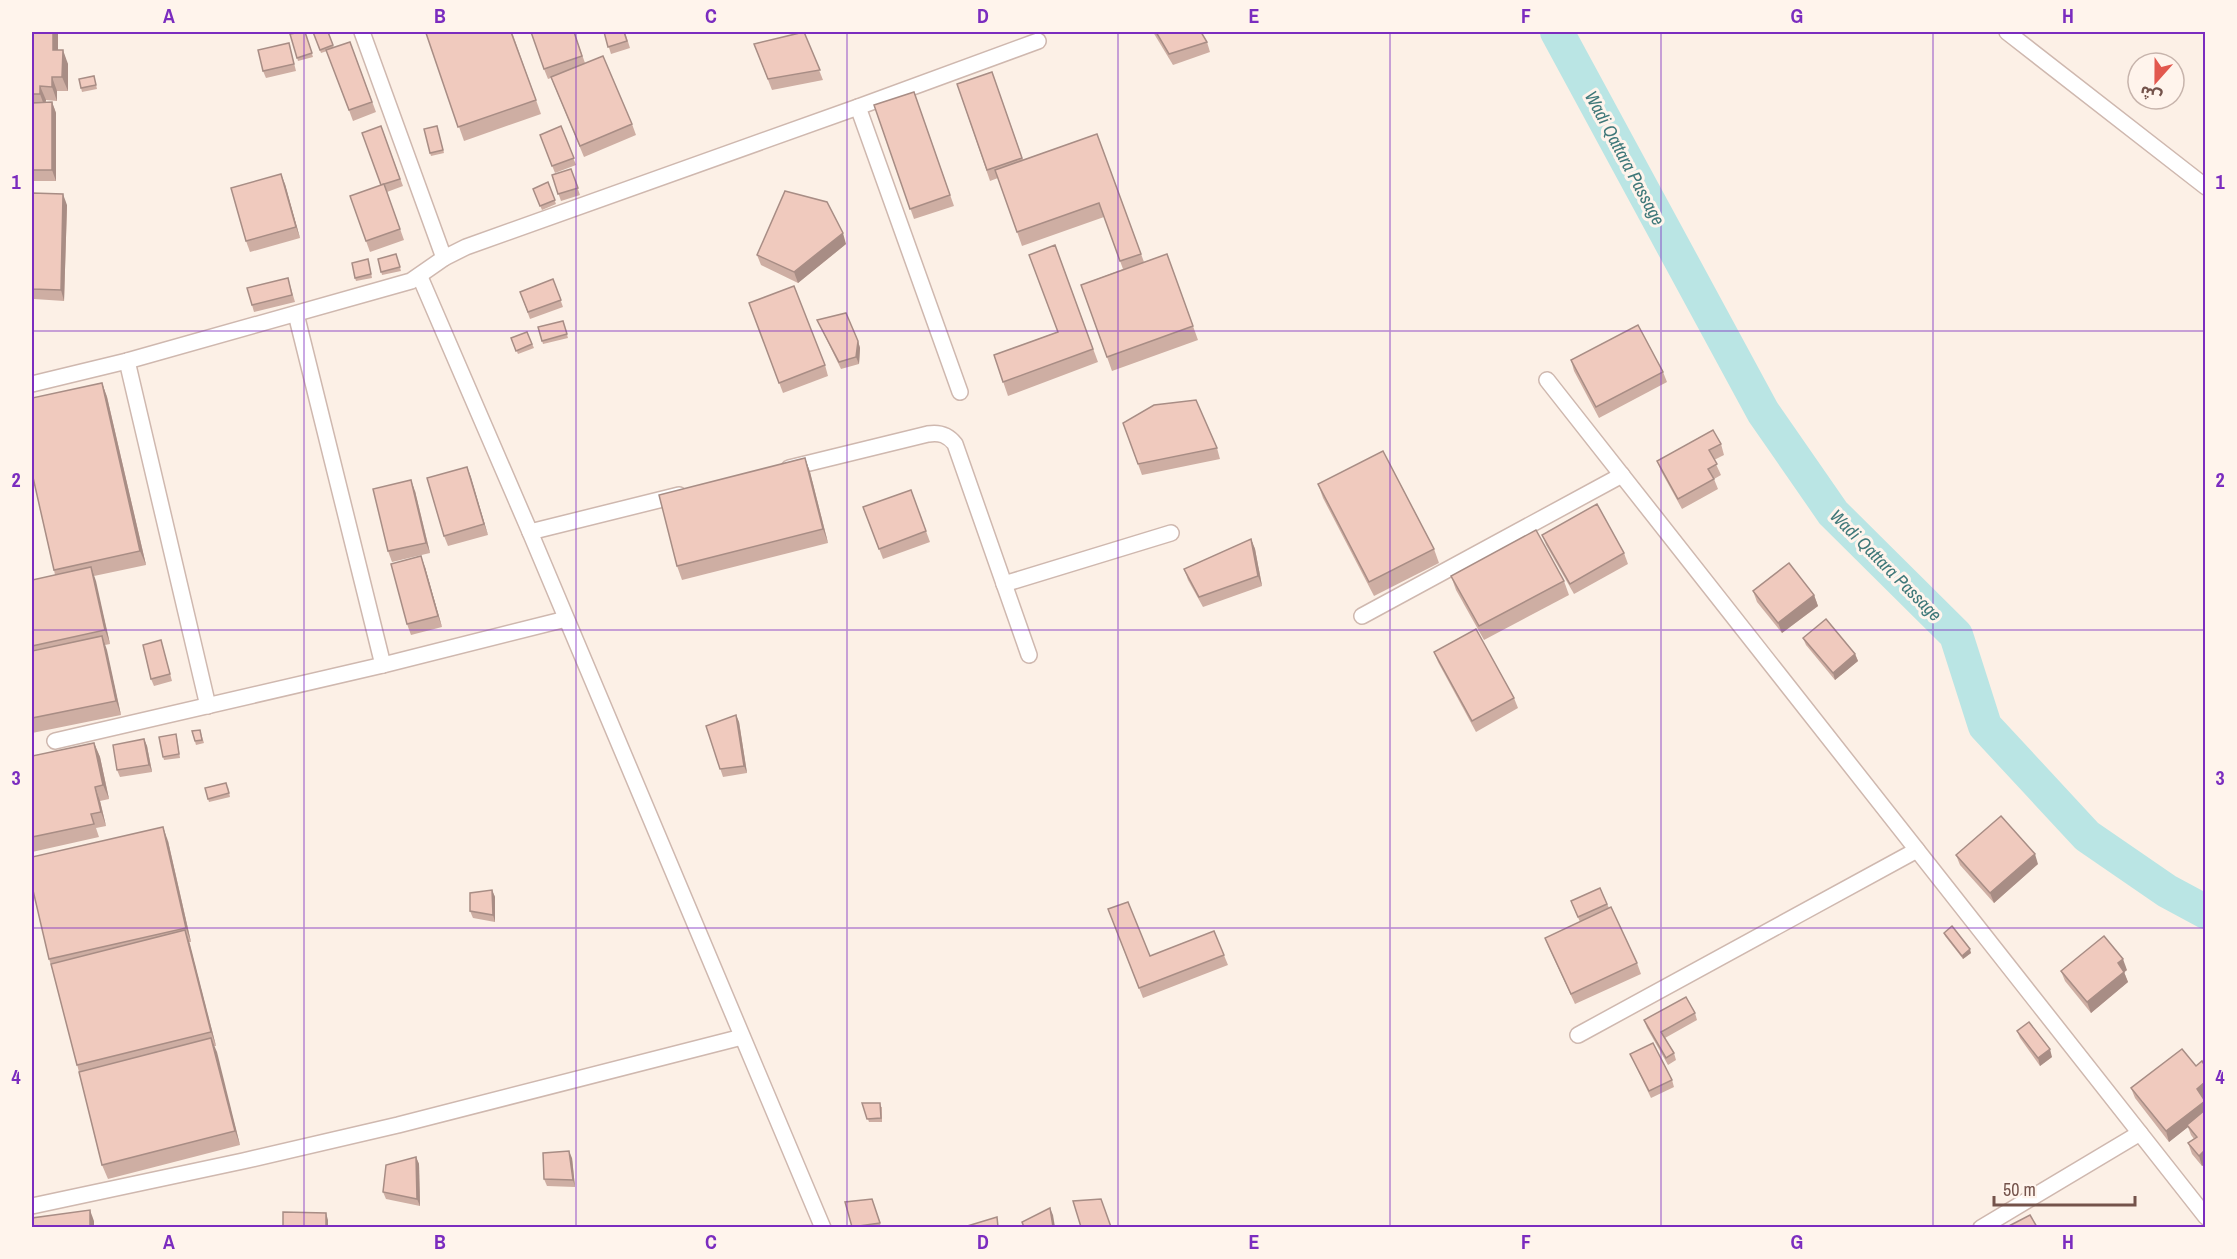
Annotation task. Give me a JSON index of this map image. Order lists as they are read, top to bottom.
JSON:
{
  "water": ["Wadi Qattara Passage"],
  "scale_bar": "50 m",
  "north": "bottom",
  "grid": {
    "columns": [
      "A",
      "B",
      "C",
      "D",
      "E",
      "F",
      "G",
      "H"
    ],
    "rows": [
      "1",
      "2",
      "3",
      "4"
    ]
  }
}
